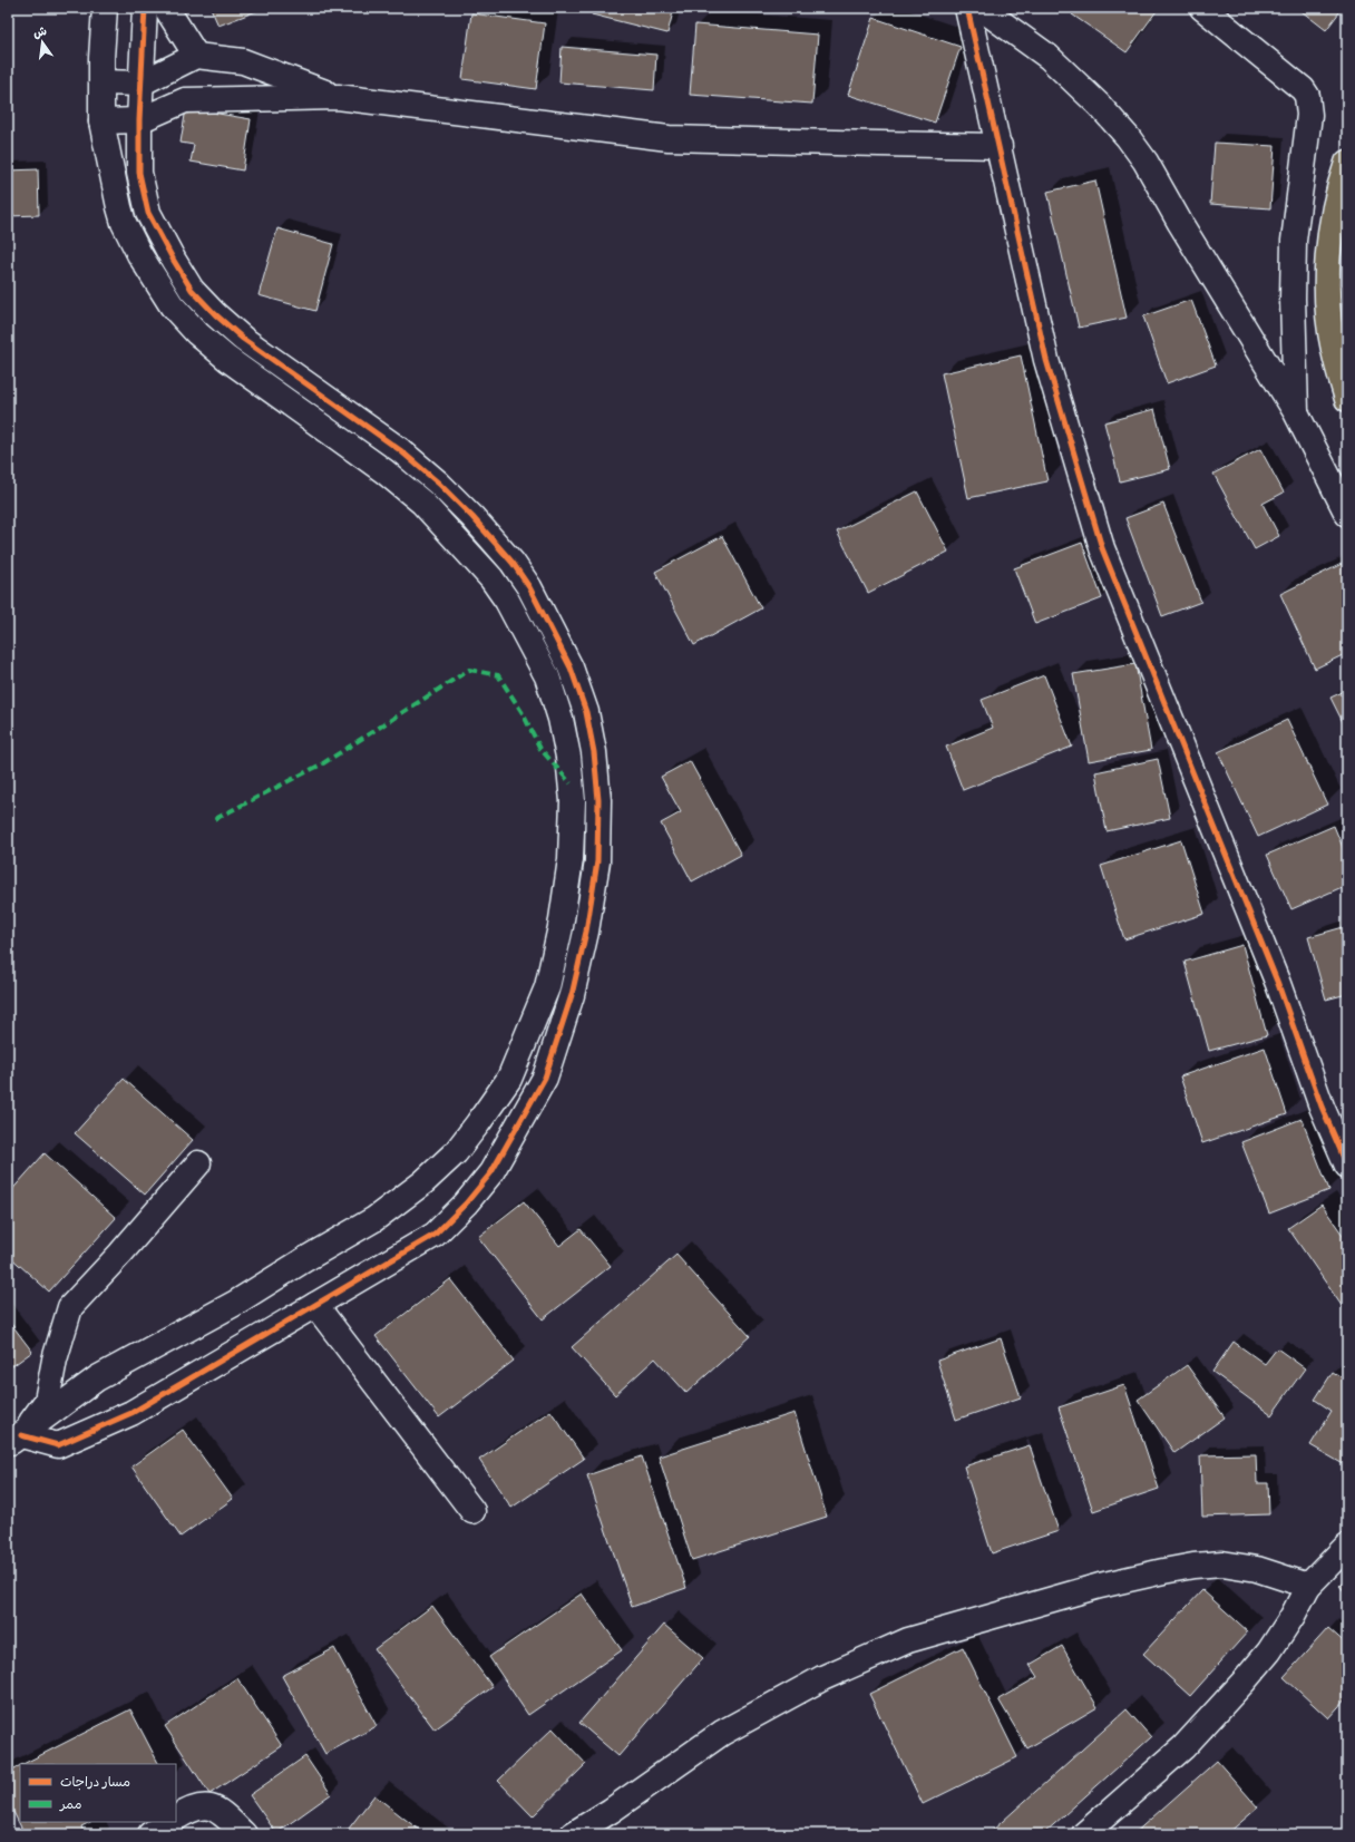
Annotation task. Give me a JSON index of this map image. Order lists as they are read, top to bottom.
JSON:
{
  "legend": ["مسار دراجات", "ممر"],
  "north": "top"
}
